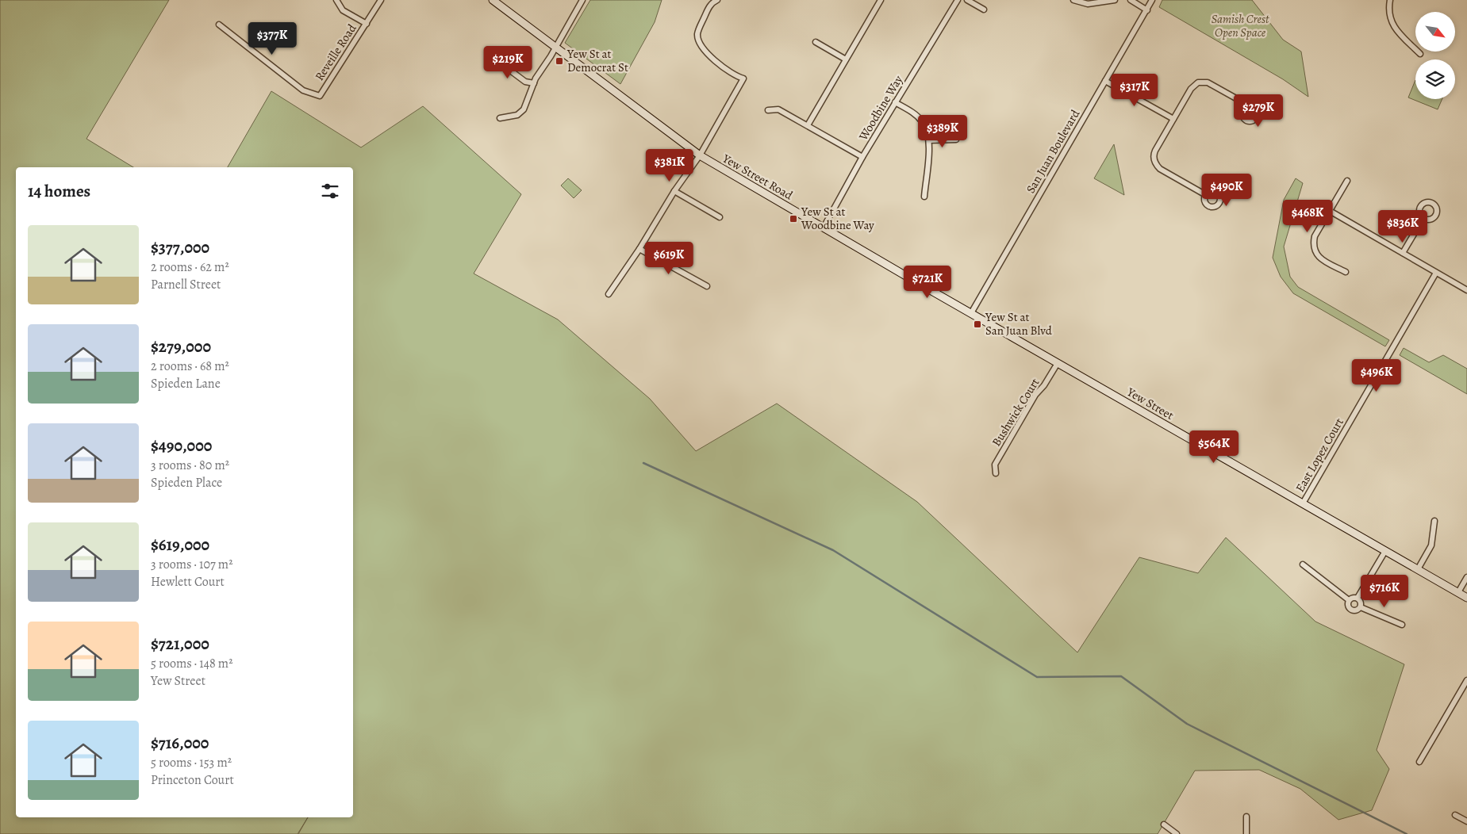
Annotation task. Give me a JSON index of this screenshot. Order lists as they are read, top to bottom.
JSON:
{
  "streets": {
    "street": [
      "Reveille Road",
      "Woodbine Way",
      "San Juan Boulevard",
      "Yew Street Road",
      "Yew Street",
      "Bushwick Court",
      "East Lopez Court"
    ]
  },
  "crossings": [
    ["Woodbine Way", "Yew Street Road"],
    ["Woodbine Way", "Yew Street"],
    ["San Juan Boulevard", "Yew Street"],
    ["Yew Street Road", "Yew Street"],
    ["Yew Street", "Bushwick Court"],
    ["Yew Street", "East Lopez Court"]
  ],
  "parks": ["Samish Crest Open Space"],
  "places": {
    "transit": ["Yew St at Democrat St", "Yew St at Woodbine Way", "Yew St at San Juan Blvd"]
  },
  "north": "bottom right",
  "page": {
    "price": [
      "$377K",
      "$219K",
      "$317K",
      "$279K",
      "$389K",
      "$381K",
      "$490K",
      "$468K",
      "$836K",
      "$619K",
      "$721K",
      "$496K",
      "$564K",
      "$716K"
    ],
    "heading": "14 homes",
    "list": [
      {
        "name": "$377,000",
        "note": "2 rooms · 62 m² · Parnell Street"
      },
      {
        "name": "$279,000",
        "note": "2 rooms · 68 m² · Spieden Lane"
      },
      {
        "name": "$490,000",
        "note": "3 rooms · 80 m² · Spieden Place"
      },
      {
        "name": "$619,000",
        "note": "3 rooms · 107 m² · Hewlett Court"
      },
      {
        "name": "$721,000",
        "note": "5 rooms · 148 m² · Yew Street"
      },
      {
        "name": "$716,000",
        "note": "5 rooms · 153 m² · Princeton Court"
      }
    ]
  }
}
